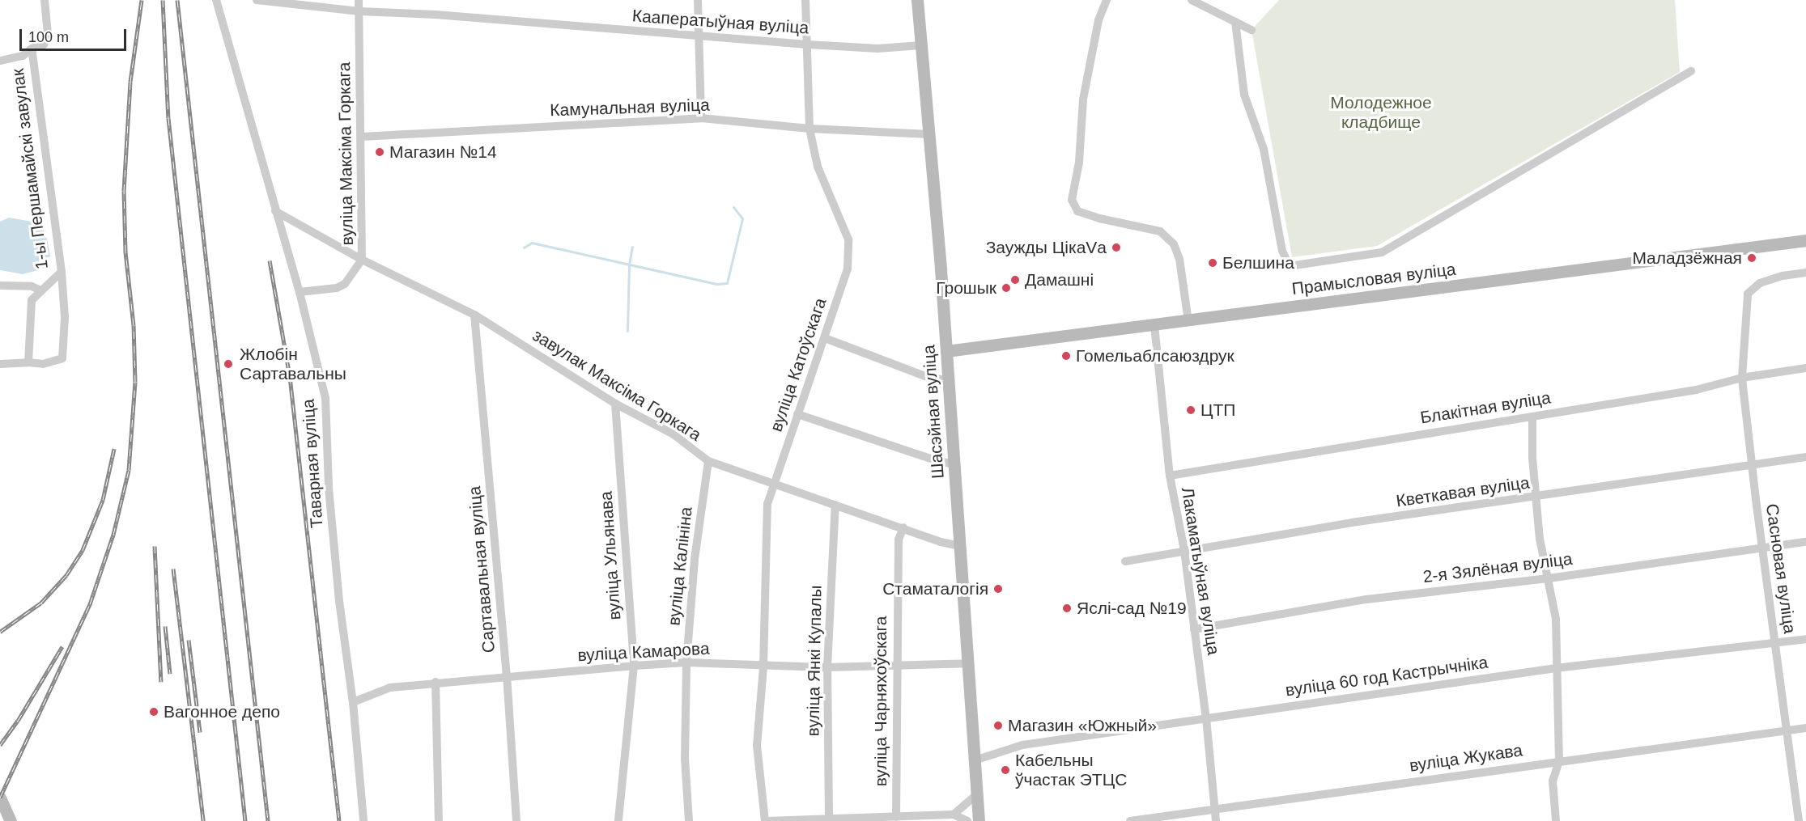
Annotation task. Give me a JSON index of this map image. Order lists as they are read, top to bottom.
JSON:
{
  "streets": {
    "main road": ["Прамысловая вуліца", "Шасэйная вуліца"],
    "street": [
      "Кааператыўная вуліца",
      "Камунальная вуліца",
      "вуліца Максіма Горкага",
      "1-ы Першамайскі завулак",
      "вуліца Катоўскага",
      "завулак Максіма Горкага",
      "Блакітная вуліца",
      "Таварная вуліца",
      "Кветкавая вуліца",
      "вуліца Ульянава",
      "вуліца Калініна",
      "2-я Зялёная вуліца",
      "Сасновая вуліца",
      "Сартавальная вуліца",
      "Лакаматыўная вуліца",
      "вуліца Камарова",
      "вуліца Янкі Купалы",
      "вуліца 60 год Кастрычніка",
      "вуліца Чарняхоўскага",
      "вуліца Жукава"
    ]
  },
  "crossings": [
    ["Кааператыўная вуліца", "вуліца Максіма Горкага"],
    ["Кааператыўная вуліца", "вуліца Катоўскага"],
    ["Кааператыўная вуліца", "Шасэйная вуліца"],
    ["Камунальная вуліца", "вуліца Максіма Горкага"],
    ["Камунальная вуліца", "вуліца Катоўскага"],
    ["Камунальная вуліца", "Шасэйная вуліца"],
    ["вуліца Максіма Горкага", "завулак Максіма Горкага"],
    ["вуліца Максіма Горкага", "Таварная вуліца"],
    ["Прамысловая вуліца", "Шасэйная вуліца"],
    ["Прамысловая вуліца", "Лакаматыўная вуліца"],
    ["вуліца Катоўскага", "завулак Максіма Горкага"],
    ["вуліца Катоўскага", "вуліца Камарова"],
    ["завулак Максіма Горкага", "Шасэйная вуліца"],
    ["завулак Максіма Горкага", "Таварная вуліца"],
    ["завулак Максіма Горкага", "вуліца Ульянава"],
    ["завулак Максіма Горкага", "вуліца Калініна"],
    ["завулак Максіма Горкага", "Сартавальная вуліца"],
    ["завулак Максіма Горкага", "вуліца Янкі Купалы"],
    ["завулак Максіма Горкага", "вуліца Чарняхоўскага"],
    ["Блакітная вуліца", "Сасновая вуліца"],
    ["Блакітная вуліца", "Лакаматыўная вуліца"],
    ["Шасэйная вуліца", "вуліца Камарова"],
    ["Шасэйная вуліца", "вуліца 60 год Кастрычніка"],
    ["Таварная вуліца", "вуліца Камарова"],
    ["Кветкавая вуліца", "Сасновая вуліца"],
    ["Кветкавая вуліца", "Лакаматыўная вуліца"],
    ["вуліца Ульянава", "вуліца Камарова"],
    ["вуліца Калініна", "вуліца Камарова"],
    ["2-я Зялёная вуліца", "Сасновая вуліца"],
    ["2-я Зялёная вуліца", "Лакаматыўная вуліца"],
    ["Сасновая вуліца", "вуліца 60 год Кастрычніка"],
    ["Сасновая вуліца", "вуліца Жукава"],
    ["Сартавальная вуліца", "вуліца Камарова"],
    ["Лакаматыўная вуліца", "вуліца 60 год Кастрычніка"],
    ["Лакаматыўная вуліца", "вуліца Жукава"],
    ["вуліца Камарова", "вуліца Янкі Купалы"],
    ["вуліца Камарова", "вуліца Чарняхоўскага"]
  ],
  "parks": ["Молодежное кладбище"],
  "places": [
    "Магазин №14",
    "Заужды ЦікаVа",
    "Маладзёжная",
    "Белшина",
    "Дамашні",
    "Грошык",
    "Гомельаблсаюздрук",
    "Жлобін Сартавальны",
    "ЦТП",
    "Стаматалогія",
    "Яслі-сад №19",
    "Вагонное депо",
    "Магазин «Южный»",
    "Кабельны ўчастак ЭТЦС"
  ],
  "scale_bar": "100 m"
}
